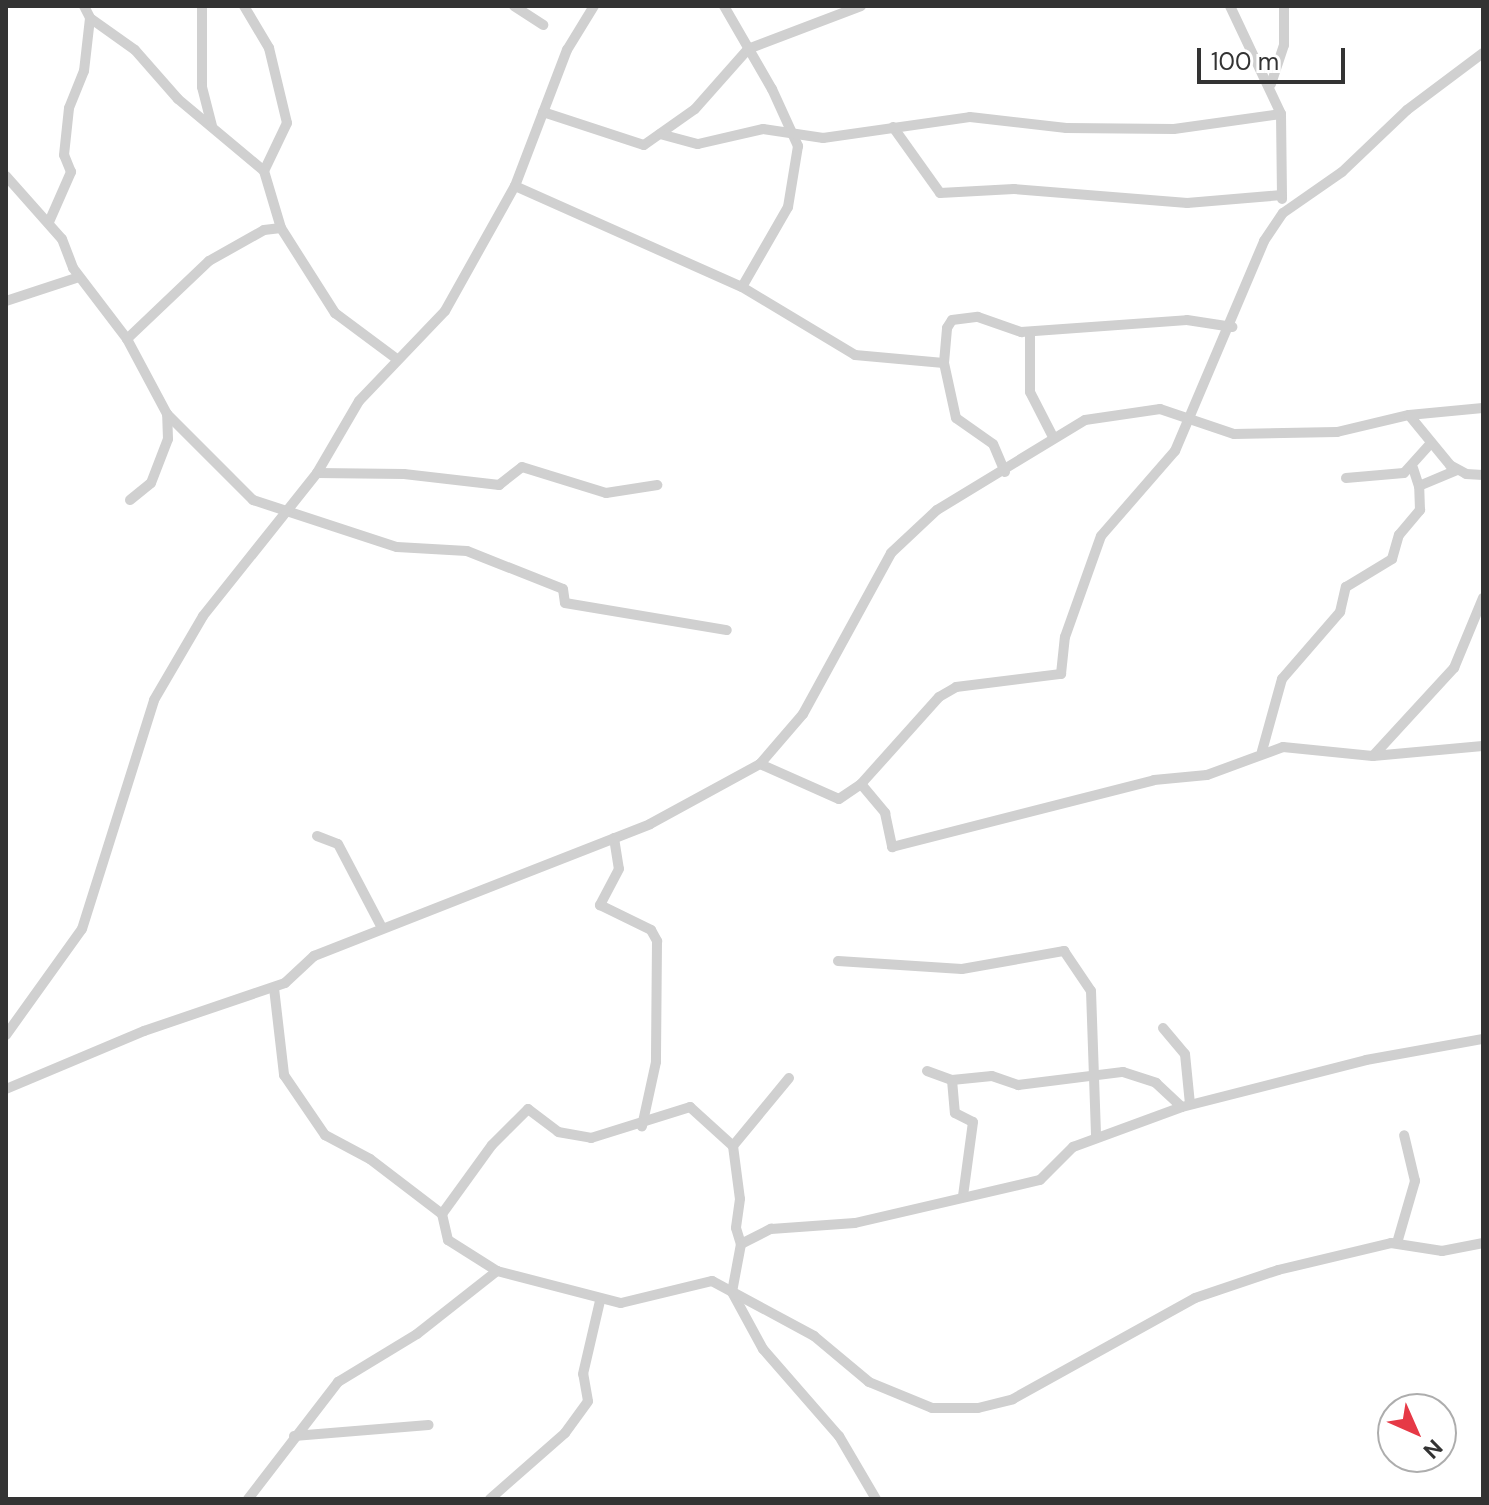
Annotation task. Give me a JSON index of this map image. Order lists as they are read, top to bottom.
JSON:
{
  "scale_bar": "100 m",
  "north": "bottom right"
}
